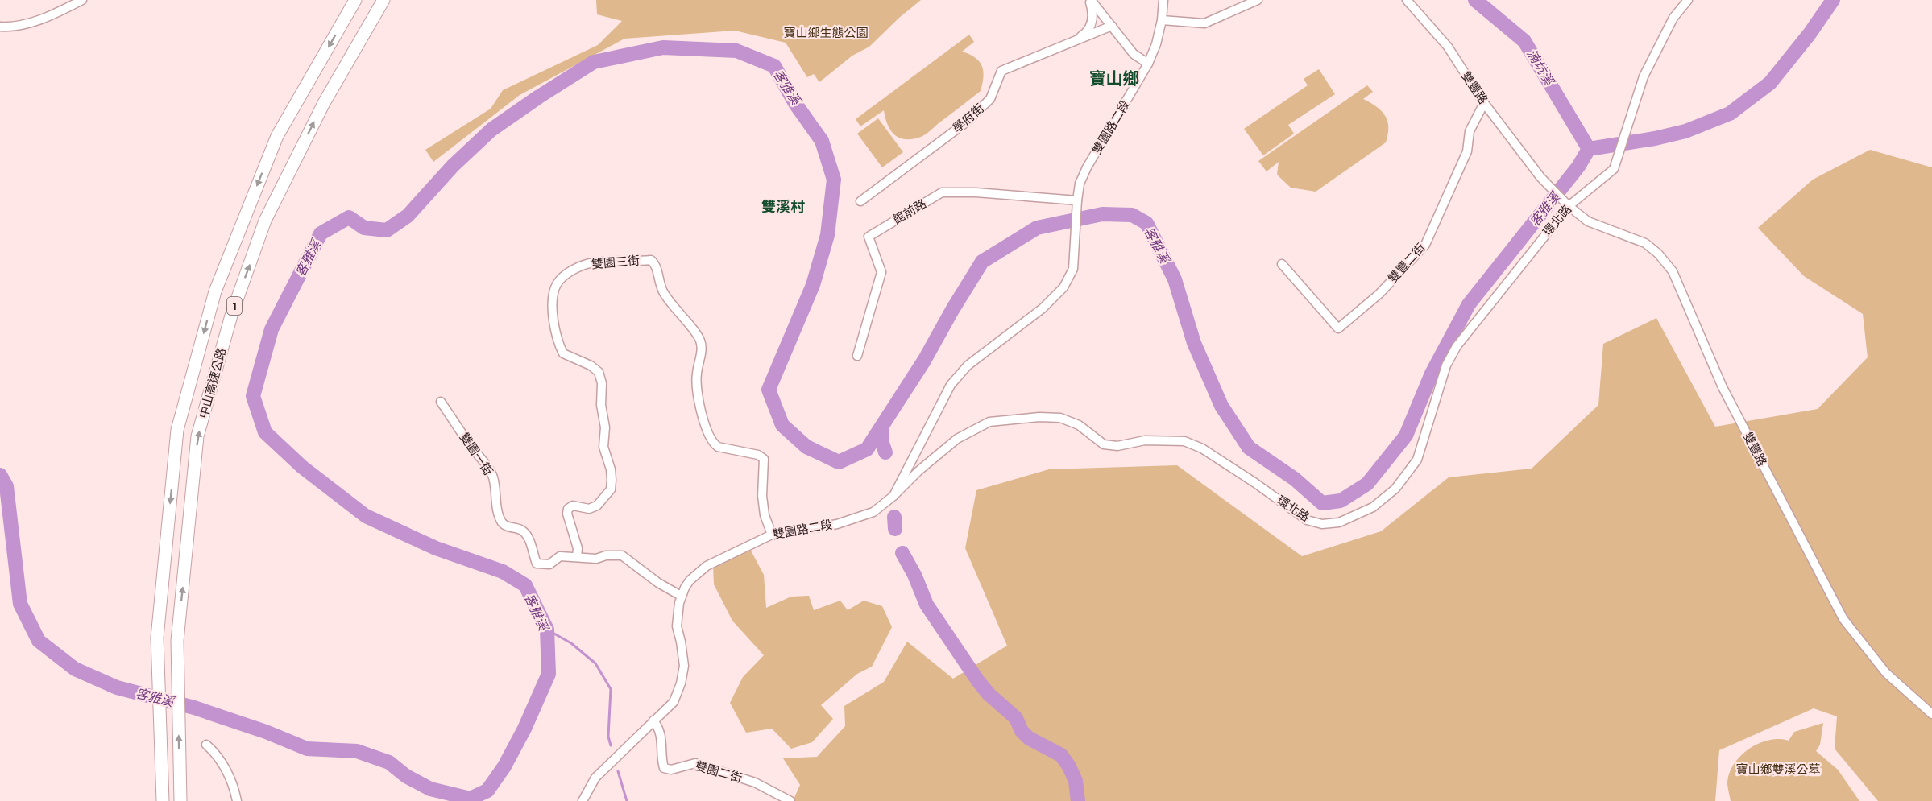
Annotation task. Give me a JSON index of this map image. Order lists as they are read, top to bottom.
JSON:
{
  "streets": {
    "highway": ["1", "中山高速公路"],
    "street": [
      "雙豐路",
      "學府街",
      "雙園路二段",
      "館前路",
      "環北路",
      "雙園三街",
      "雙豐二街",
      "雙園一街",
      "雙園二街"
    ]
  },
  "crossings": [
    ["雙豐路", "環北路"],
    ["雙豐路", "雙豐二街"],
    ["雙園路二段", "館前路"],
    ["雙園路二段", "環北路"],
    ["雙園路二段", "雙園三街"],
    ["雙園路二段", "雙園一街"],
    ["雙園路二段", "雙園二街"],
    ["雙園三街", "雙園一街"]
  ],
  "districts": ["寶山鄉", "雙溪村"],
  "water": ["湳坑溪", "客雅溪"],
  "parks": ["寶山鄉生態公園", "寶山鄉雙溪公墓"]
}
